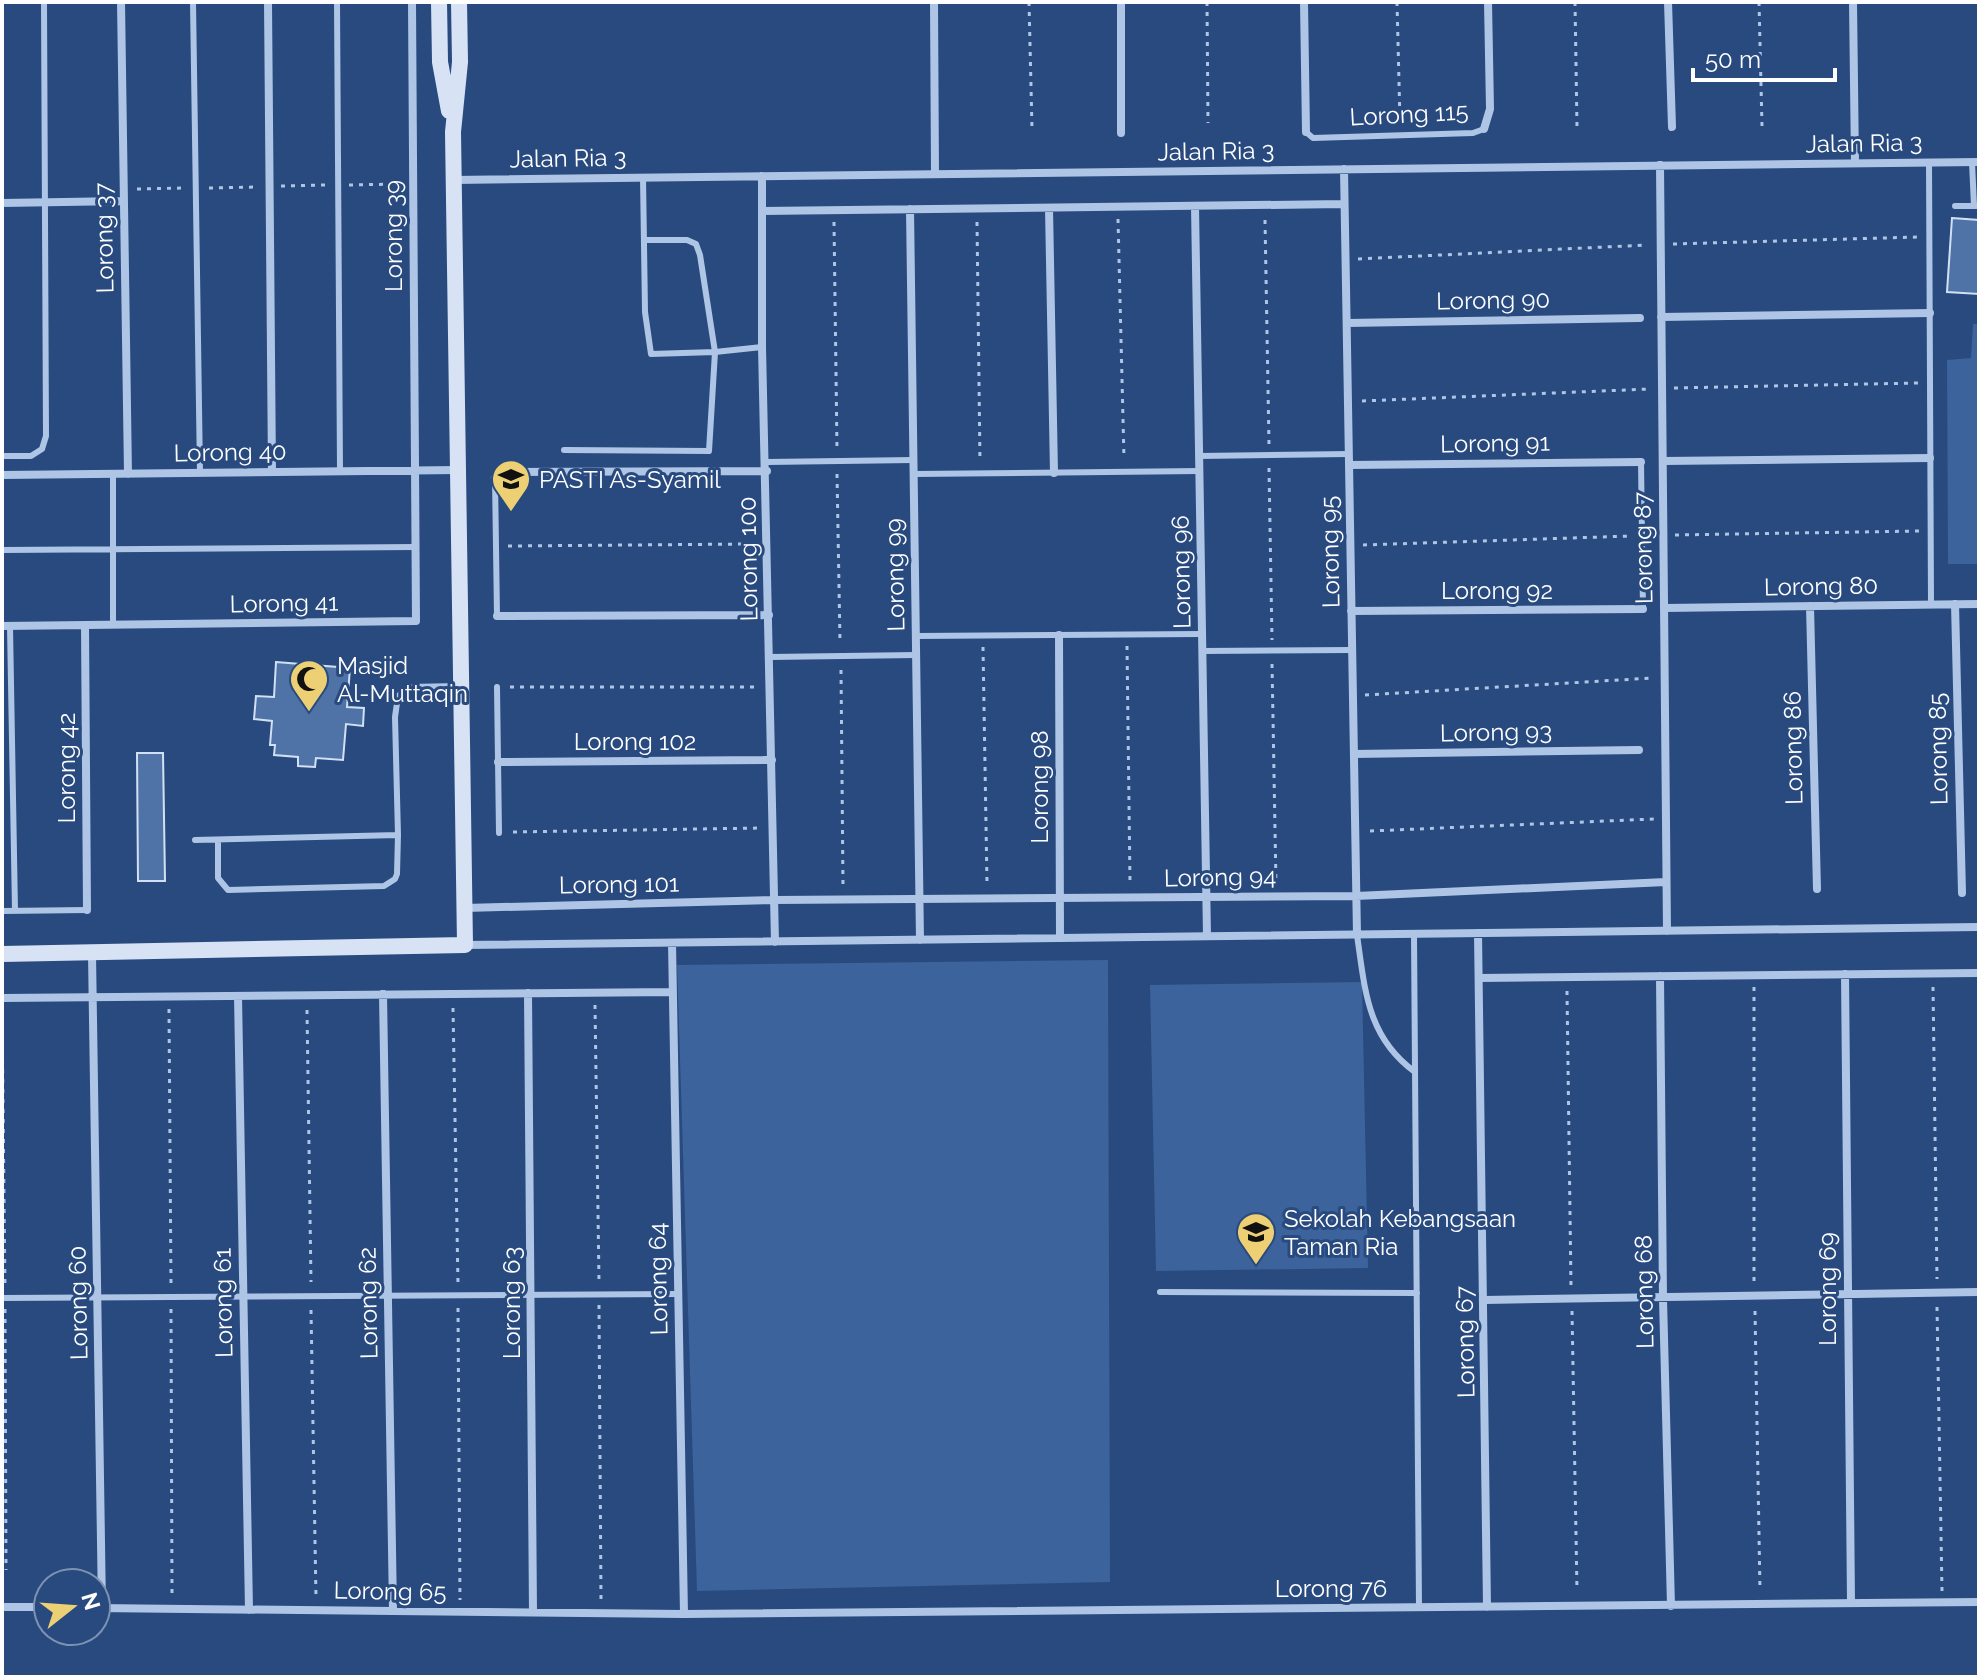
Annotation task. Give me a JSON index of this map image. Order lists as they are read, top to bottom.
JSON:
{
  "streets": {
    "street": [
      "Lorong 115",
      "Jalan Ria 3",
      "Lorong 39",
      "Lorong 37",
      "Lorong 90",
      "Lorong 91",
      "Lorong 40",
      "Lorong 87",
      "Lorong 95",
      "Lorong 100",
      "Lorong 96",
      "Lorong 99",
      "Lorong 80",
      "Lorong 92",
      "Lorong 41",
      "Lorong 93",
      "Lorong 102",
      "Lorong 86",
      "Lorong 85",
      "Lorong 42",
      "Lorong 98",
      "Lorong 94",
      "Lorong 101",
      "Lorong 64",
      "Lorong 69",
      "Lorong 68",
      "Lorong 60",
      "Lorong 61",
      "Lorong 62",
      "Lorong 63",
      "Lorong 67",
      "Lorong 76",
      "Lorong 65"
    ]
  },
  "crossings": [
    ["Jalan Ria 3", "Lorong 87"],
    ["Jalan Ria 3", "Lorong 95"],
    ["Jalan Ria 3", "Lorong 100"],
    ["Lorong 39", "Lorong 40"],
    ["Lorong 39", "Lorong 41"],
    ["Lorong 37", "Lorong 40"],
    ["Lorong 90", "Lorong 95"],
    ["Lorong 91", "Lorong 95"],
    ["Lorong 40", "Lorong 41"],
    ["Lorong 87", "Lorong 80"],
    ["Lorong 87", "Lorong 94"],
    ["Lorong 95", "Lorong 92"],
    ["Lorong 95", "Lorong 93"],
    ["Lorong 95", "Lorong 94"],
    ["Lorong 100", "Lorong 102"],
    ["Lorong 100", "Lorong 94"],
    ["Lorong 100", "Lorong 101"],
    ["Lorong 96", "Lorong 94"],
    ["Lorong 99", "Lorong 94"],
    ["Lorong 80", "Lorong 86"],
    ["Lorong 80", "Lorong 85"],
    ["Lorong 41", "Lorong 42"],
    ["Lorong 98", "Lorong 94"],
    ["Lorong 94", "Lorong 101"],
    ["Lorong 64", "Lorong 76"],
    ["Lorong 64", "Lorong 65"],
    ["Lorong 69", "Lorong 76"],
    ["Lorong 68", "Lorong 76"],
    ["Lorong 61", "Lorong 65"],
    ["Lorong 62", "Lorong 65"],
    ["Lorong 63", "Lorong 65"],
    ["Lorong 67", "Lorong 76"],
    ["Lorong 76", "Lorong 65"]
  ],
  "places": {
    "school or university": ["PASTI As-Syamil", "Sekolah Kebangsaan Taman Ria"],
    "mosque": ["Masjid Al-Muttaqin"]
  },
  "scale_bar": "50 m",
  "north": "right"
}
